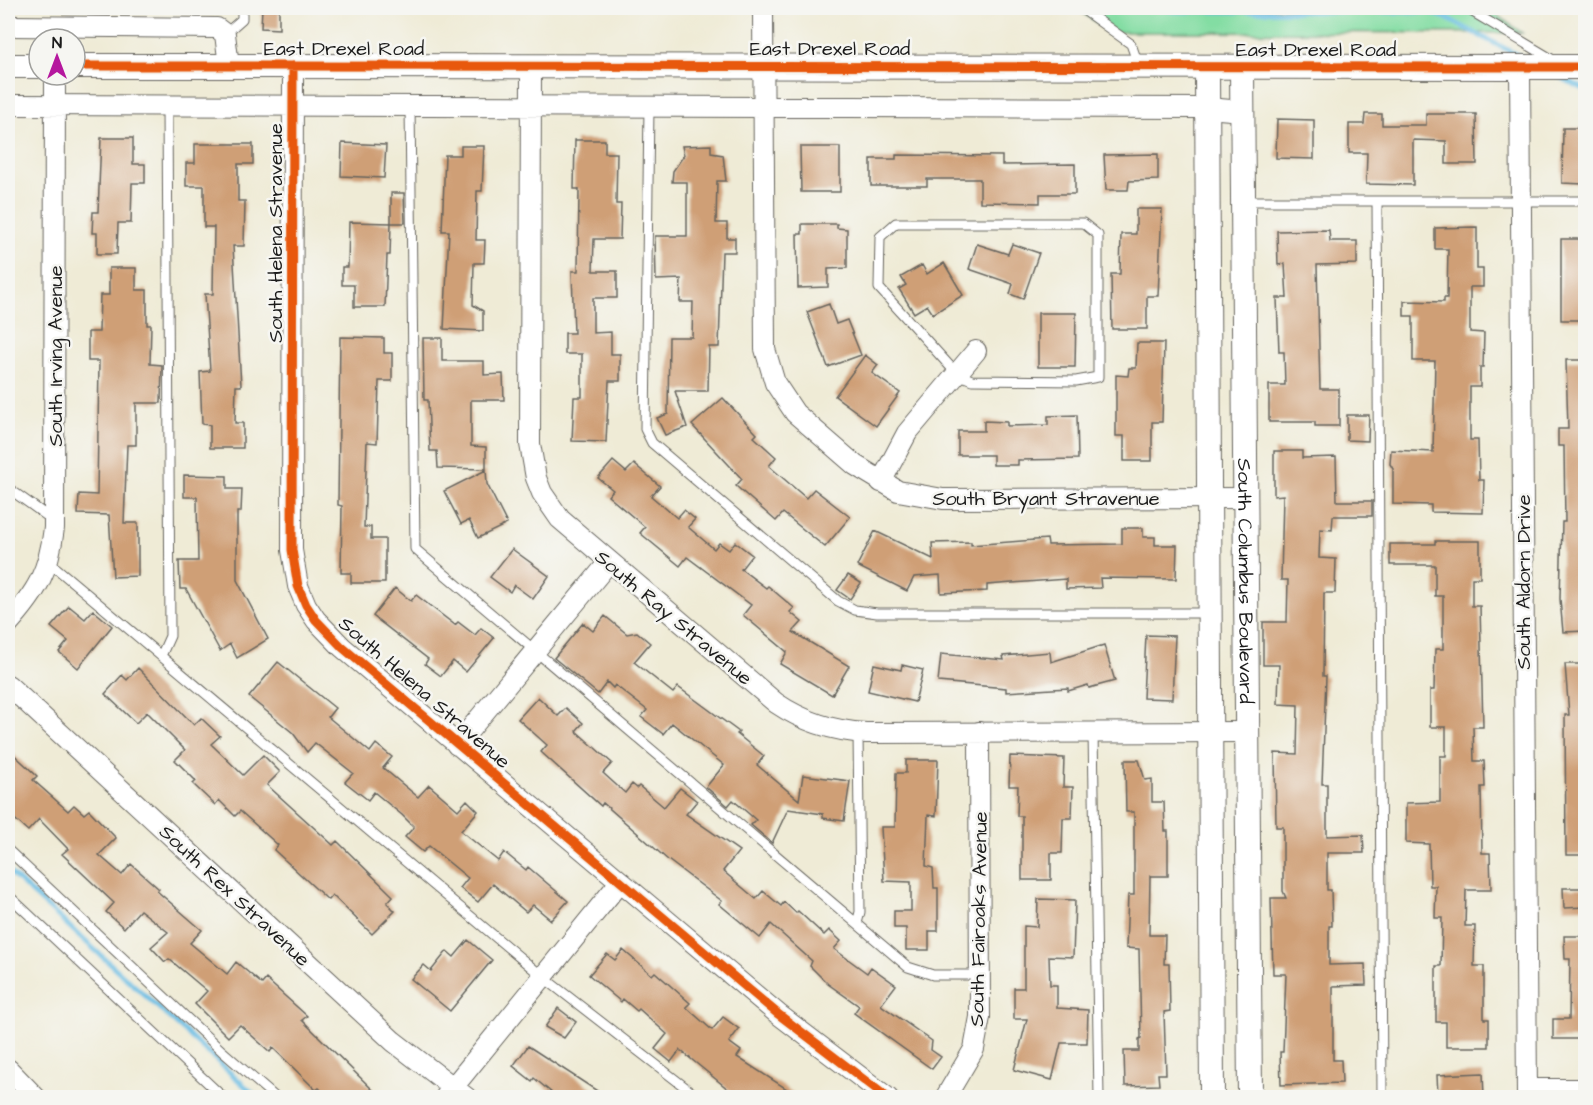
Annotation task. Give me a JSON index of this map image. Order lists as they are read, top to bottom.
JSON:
{
  "streets": {
    "street": [
      "East Drexel Road",
      "South Helena Stravenue",
      "South Irving Avenue",
      "South Bryant Stravenue",
      "South Columbus Boulevard",
      "South Aldorn Drive",
      "South Ray Stravenue",
      "South Rex Stravenue",
      "South Fairoaks Avenue"
    ]
  },
  "crossings": [
    ["East Drexel Road", "South Helena Stravenue"],
    ["East Drexel Road", "South Bryant Stravenue"],
    ["East Drexel Road", "South Columbus Boulevard"],
    ["East Drexel Road", "South Aldorn Drive"],
    ["East Drexel Road", "South Ray Stravenue"],
    ["South Bryant Stravenue", "South Columbus Boulevard"],
    ["South Columbus Boulevard", "South Ray Stravenue"],
    ["South Ray Stravenue", "South Fairoaks Avenue"]
  ],
  "north": "top"
}
